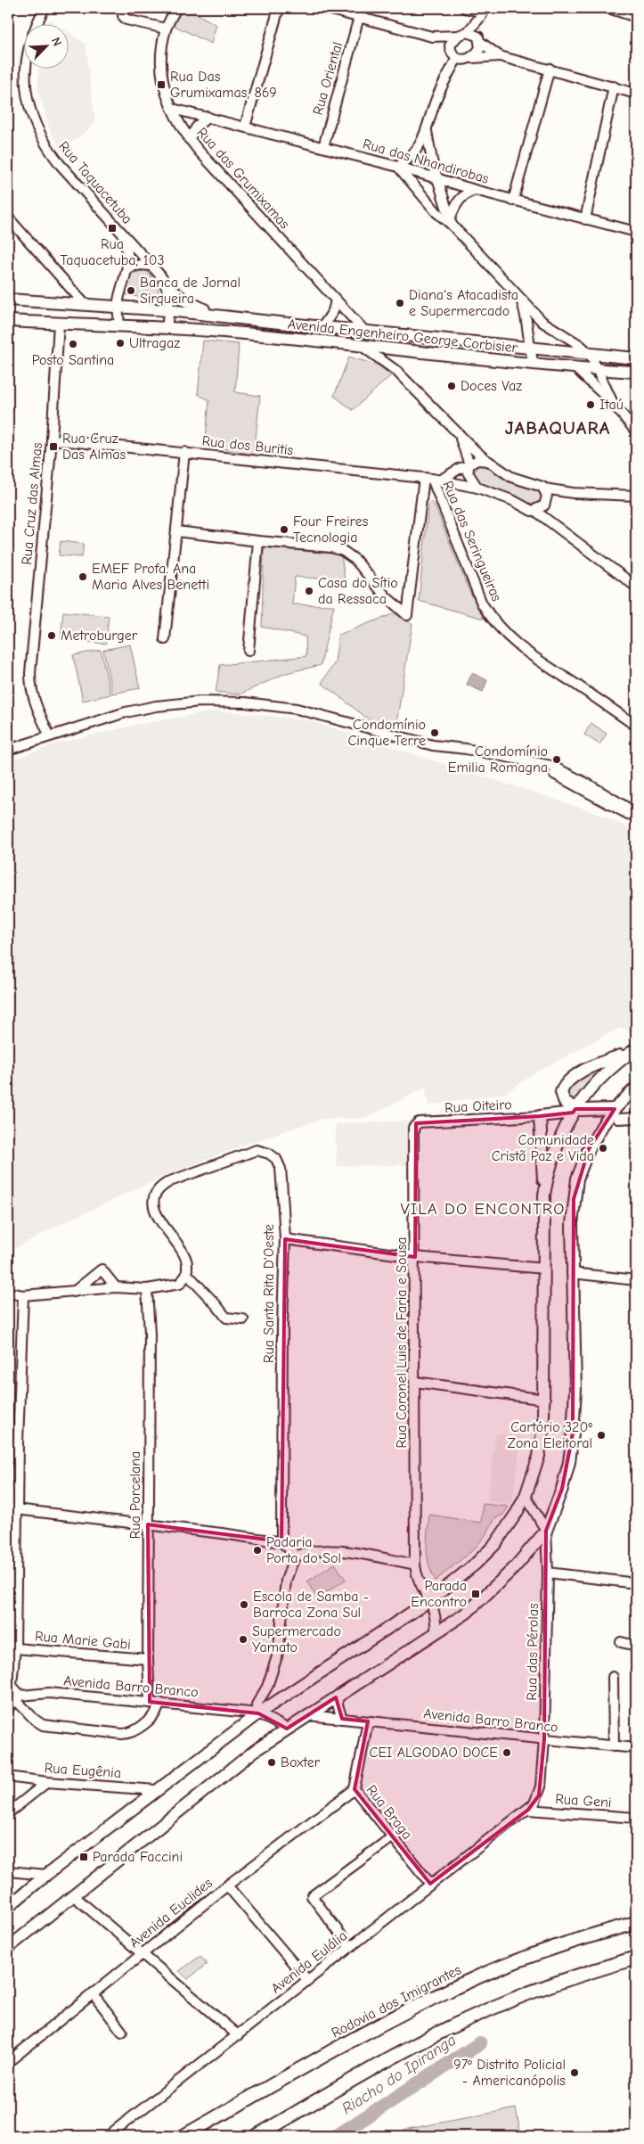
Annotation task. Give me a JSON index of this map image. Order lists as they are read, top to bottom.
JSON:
{
  "streets": {
    "highway": ["Rodovia dos Imigrantes"],
    "main road": ["Avenida Engenheiro George Corbisier"],
    "street": [
      "Rua Oriental",
      "Rua das Nhandirobas",
      "Rua das Grumixamas",
      "Rua Taquacetuba",
      "Rua dos Buritis",
      "Rua Cruz das Almas",
      "Rua das Seringueiras",
      "Rua Oiteiro",
      "Rua Santa Rita D'Oeste",
      "Rua Coronel Luis de Faria e Sousa",
      "Rua Porcelana",
      "Rua Marie Gabi",
      "Rua das Pérolas",
      "Avenida Barro Branco",
      "Rua Eugênia",
      "Rua Geni",
      "Rua Braga",
      "Avenida Euclides",
      "Avenida Eulália"
    ]
  },
  "crossings": [
    ["Rua Oriental", "Rua das Nhandirobas"],
    ["Rua das Nhandirobas", "Rua das Grumixamas"],
    ["Rua das Grumixamas", "Avenida Engenheiro George Corbisier"],
    ["Avenida Engenheiro George Corbisier", "Rua Cruz das Almas"],
    ["Rua dos Buritis", "Rua Cruz das Almas"],
    ["Rua dos Buritis", "Rua das Seringueiras"],
    ["Rua Oiteiro", "Rua Coronel Luis de Faria e Sousa"],
    ["Rua Porcelana", "Rua Marie Gabi"],
    ["Rua Porcelana", "Avenida Barro Branco"],
    ["Rua das Pérolas", "Avenida Barro Branco"],
    ["Rua das Pérolas", "Rua Geni"],
    ["Rua das Pérolas", "Avenida Eulália"],
    ["Avenida Barro Branco", "Rua Braga"],
    ["Rua Geni", "Avenida Eulália"],
    ["Rua Braga", "Avenida Euclides"],
    ["Rua Braga", "Avenida Eulália"]
  ],
  "districts": ["JABAQUARA", "VILA DO ENCONTRO"],
  "water": ["Riacho do Ipiranga"],
  "places": {
    "transit": [
      "Rua Das Grumixamas, 869",
      "Rua Taquacetuba, 103",
      "Rua Cruz Das Almas",
      "Parada Encontro",
      "Parada Faccini"
    ],
    "other": [
      "Banca de Jornal Sirqueira",
      "Diana's Atacadista e Supermercado",
      "Ultragaz",
      "Posto Santina",
      "Doces Vaz",
      "Itaú",
      "Four Freires Tecnologia",
      "EMEF Profa. Ana Maria Alves Benetti",
      "Casa do Sítio da Ressaca",
      "Metroburger",
      "Condomínio Cinque Terre",
      "Condomínio Emilia Romagna",
      "Comunidade Cristã Paz e Vida",
      "Cartório 320ª Zona Eleitoral",
      "Padaria Porta do Sol",
      "Escola de Samba - Barroca Zona Sul",
      "Supermercado Yamato",
      "CEI ALGODAO DOCE",
      "Boxter",
      "97º Distrito Policial - Americanópolis"
    ]
  },
  "north": "top right"
}
